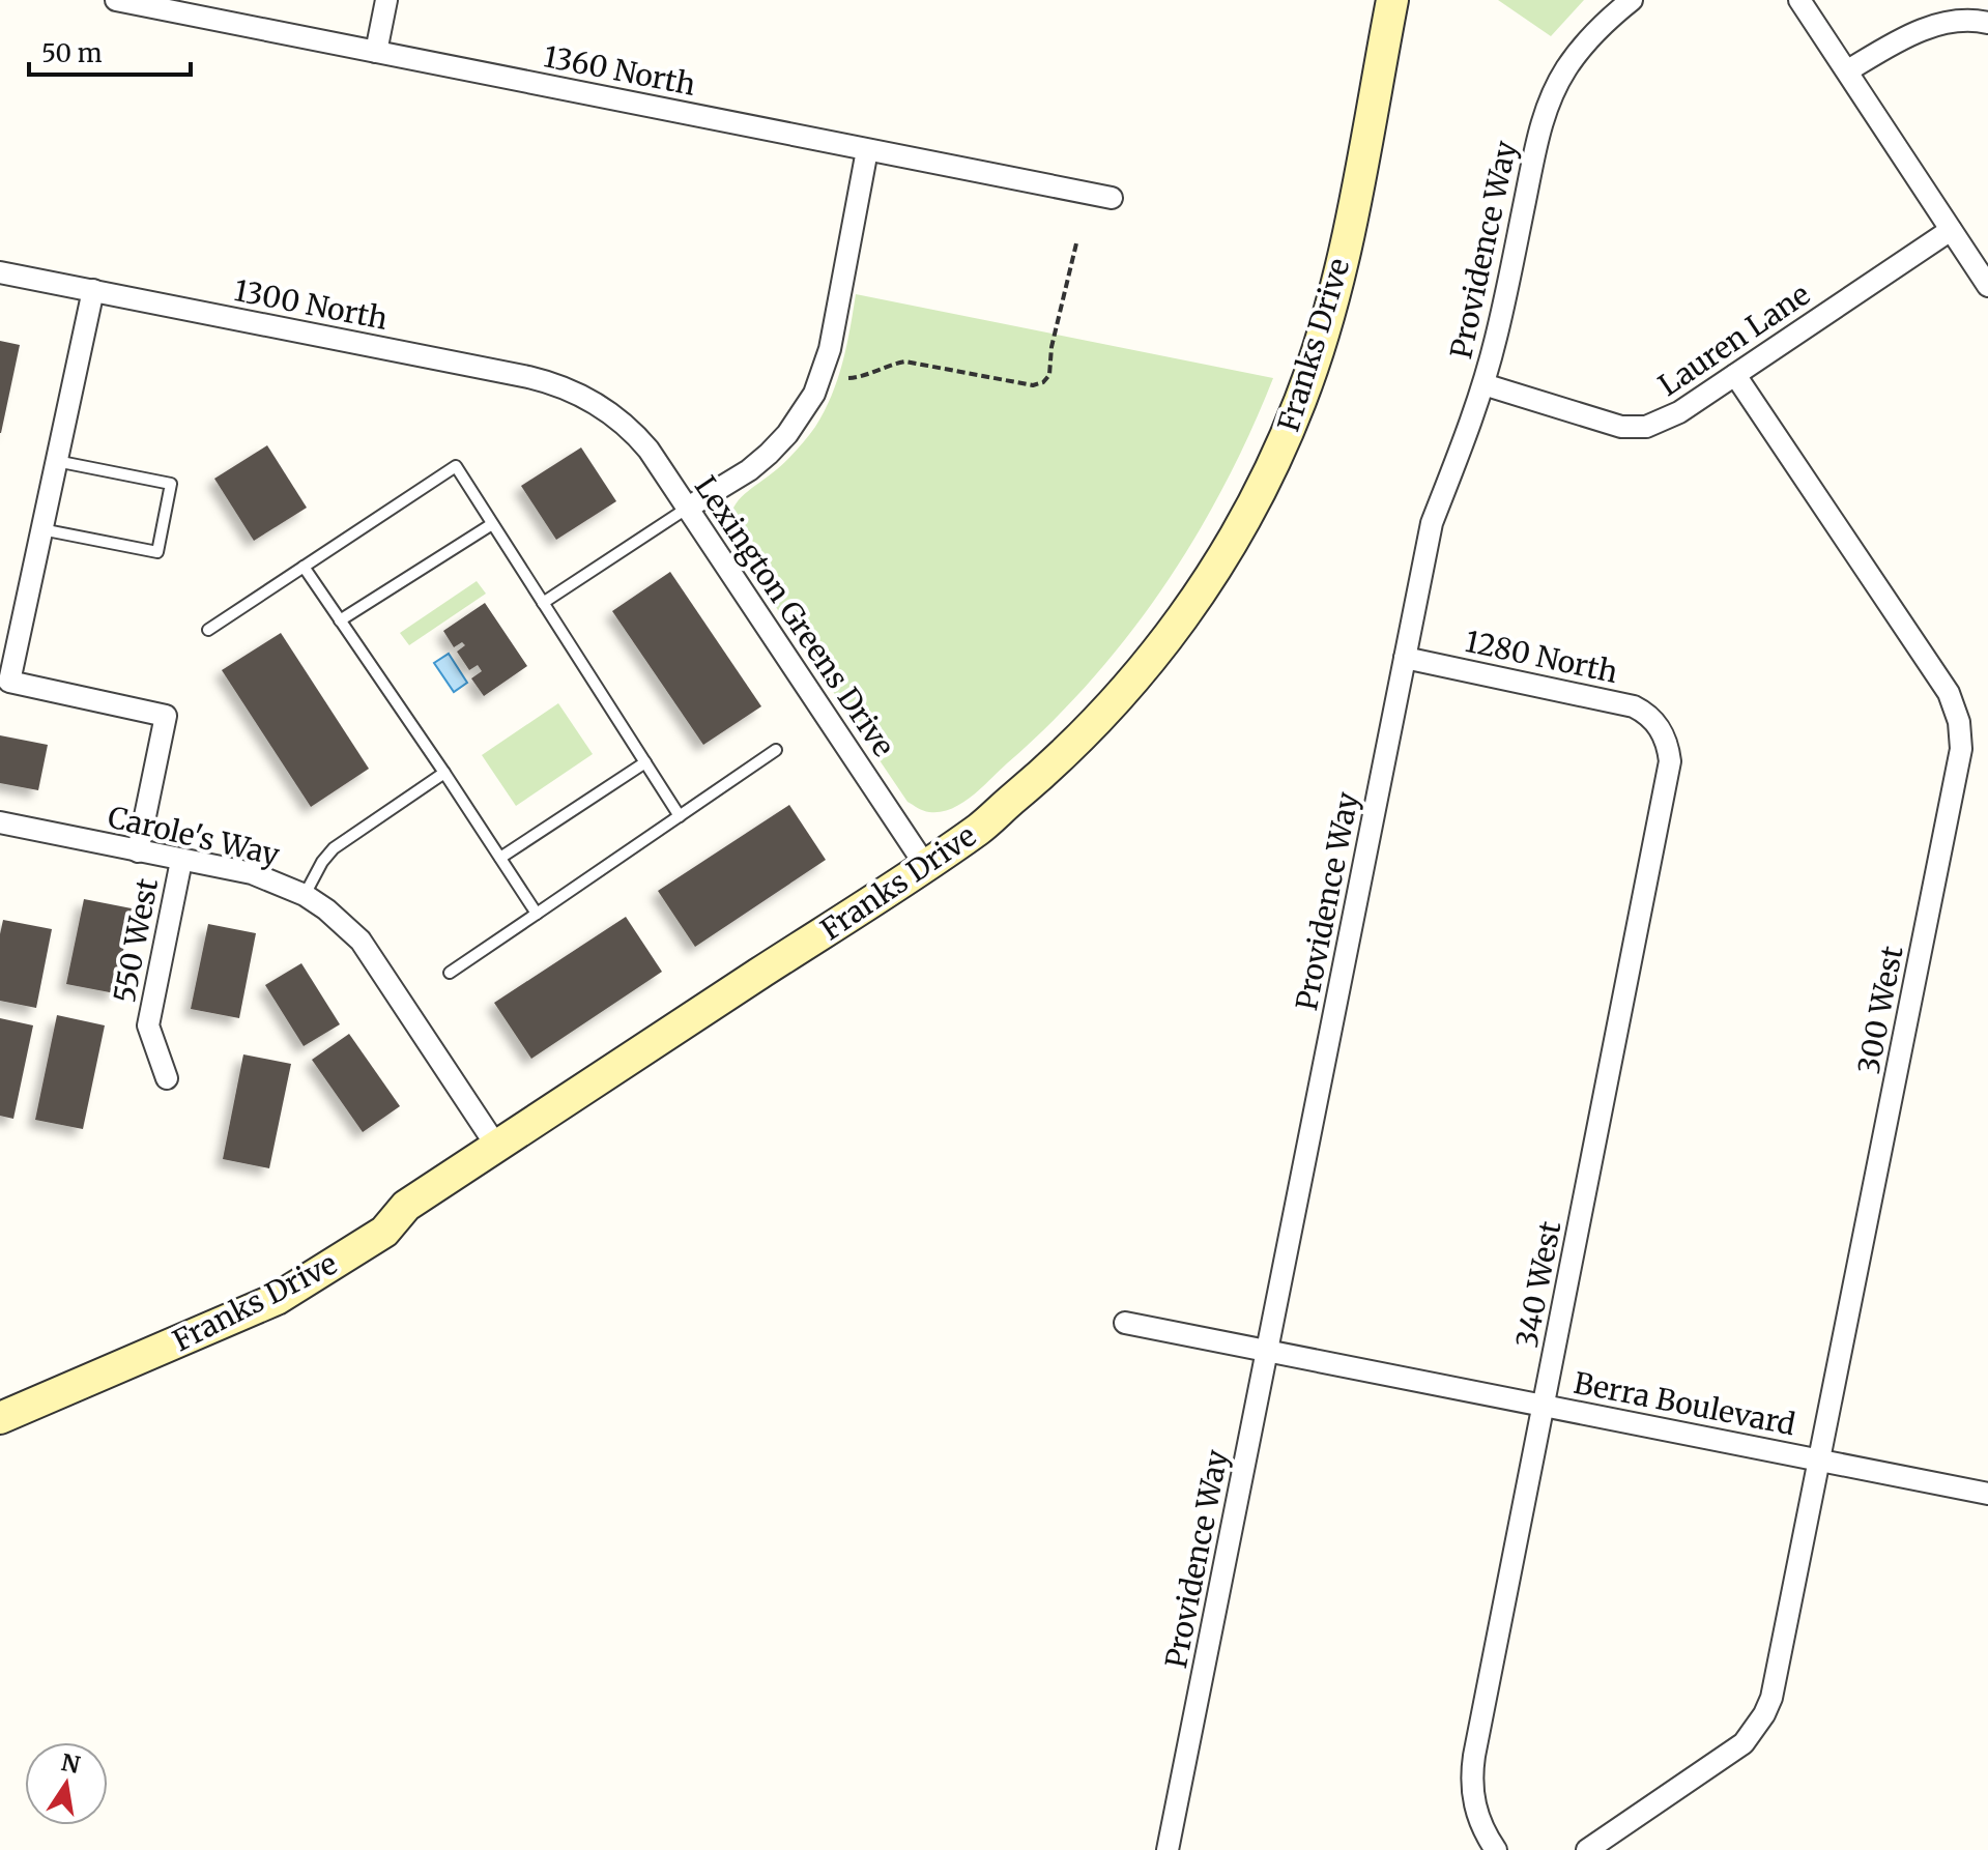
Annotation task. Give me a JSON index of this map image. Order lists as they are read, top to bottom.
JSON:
{
  "streets": {
    "street": [
      "1360 North",
      "Providence Way",
      "1300 North",
      "Lauren Lane",
      "Franks Drive",
      "Lexington Greens Drive",
      "1280 North",
      "Carole's Way",
      "550 West",
      "300 West",
      "340 West",
      "Berra Boulevard"
    ]
  },
  "crossings": [
    ["Providence Way", "Lauren Lane"],
    ["Providence Way", "1280 North"],
    ["Providence Way", "Berra Boulevard"],
    ["1300 North", "Lexington Greens Drive"],
    ["Lauren Lane", "300 West"],
    ["Franks Drive", "Lexington Greens Drive"],
    ["Franks Drive", "Carole's Way"],
    ["1280 North", "340 West"],
    ["Carole's Way", "550 West"],
    ["300 West", "Berra Boulevard"],
    ["340 West", "Berra Boulevard"]
  ],
  "scale_bar": "50 m",
  "north": "top"
}
